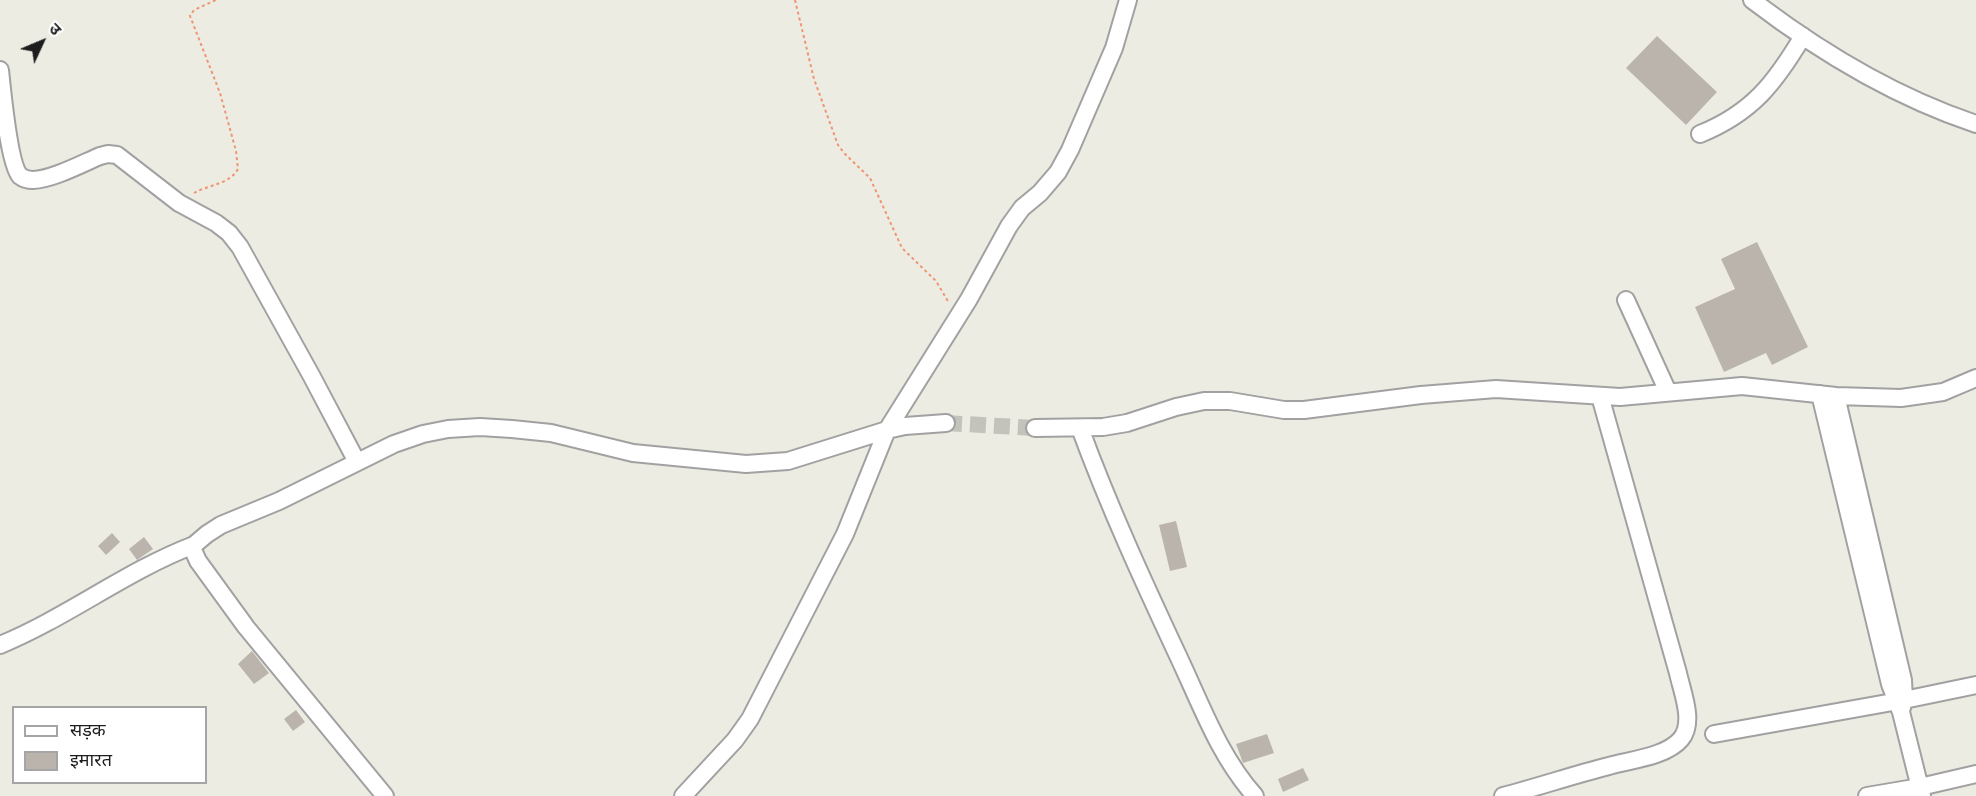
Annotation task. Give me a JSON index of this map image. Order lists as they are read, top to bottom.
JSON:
{
  "legend": ["सड़क", "इमारत"],
  "north": "top right"
}
